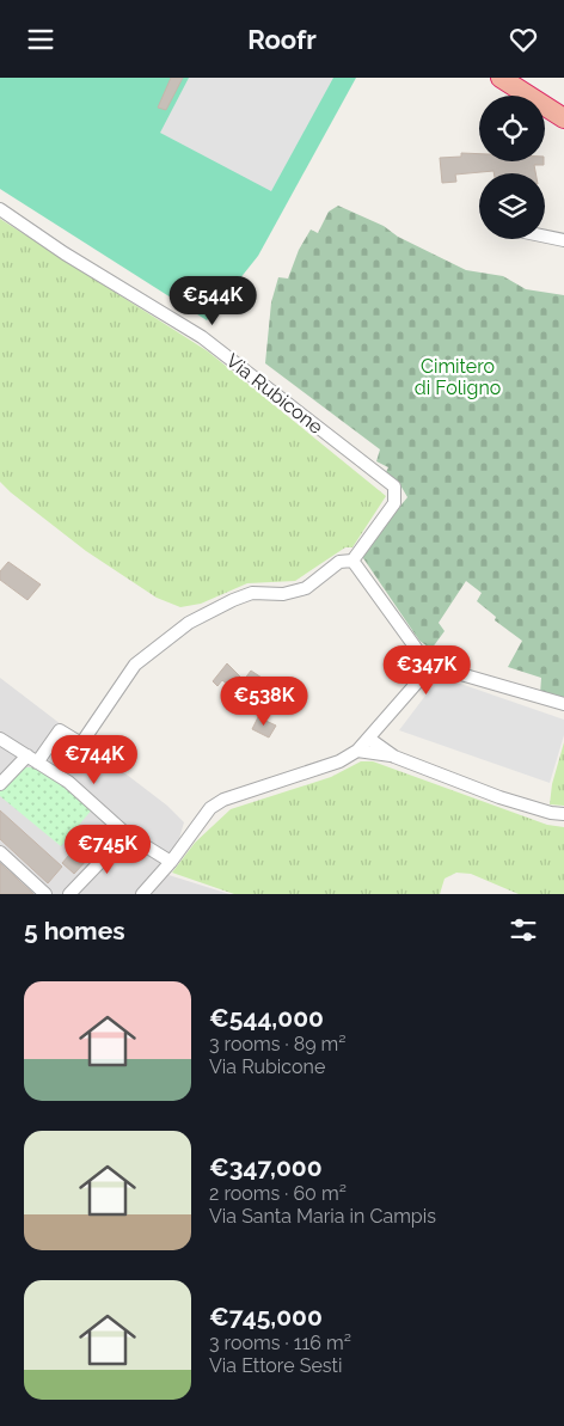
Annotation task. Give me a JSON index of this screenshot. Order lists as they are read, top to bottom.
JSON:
{
  "streets": {
    "street": ["Via Rubicone"]
  },
  "parks": ["Cimitero di Foligno"],
  "page": {
    "header": "Roofr",
    "price": [
      "€544K",
      "€347K",
      "€538K",
      "€744K",
      "€745K"
    ],
    "heading": "5 homes",
    "list": [
      {
        "name": "€544,000",
        "note": "3 rooms · 89 m² · Via Rubicone"
      },
      {
        "name": "€347,000",
        "note": "2 rooms · 60 m² · Via Santa Maria in Campis"
      },
      {
        "name": "€745,000",
        "note": "3 rooms · 116 m² · Via Ettore Sesti"
      }
    ]
  }
}
